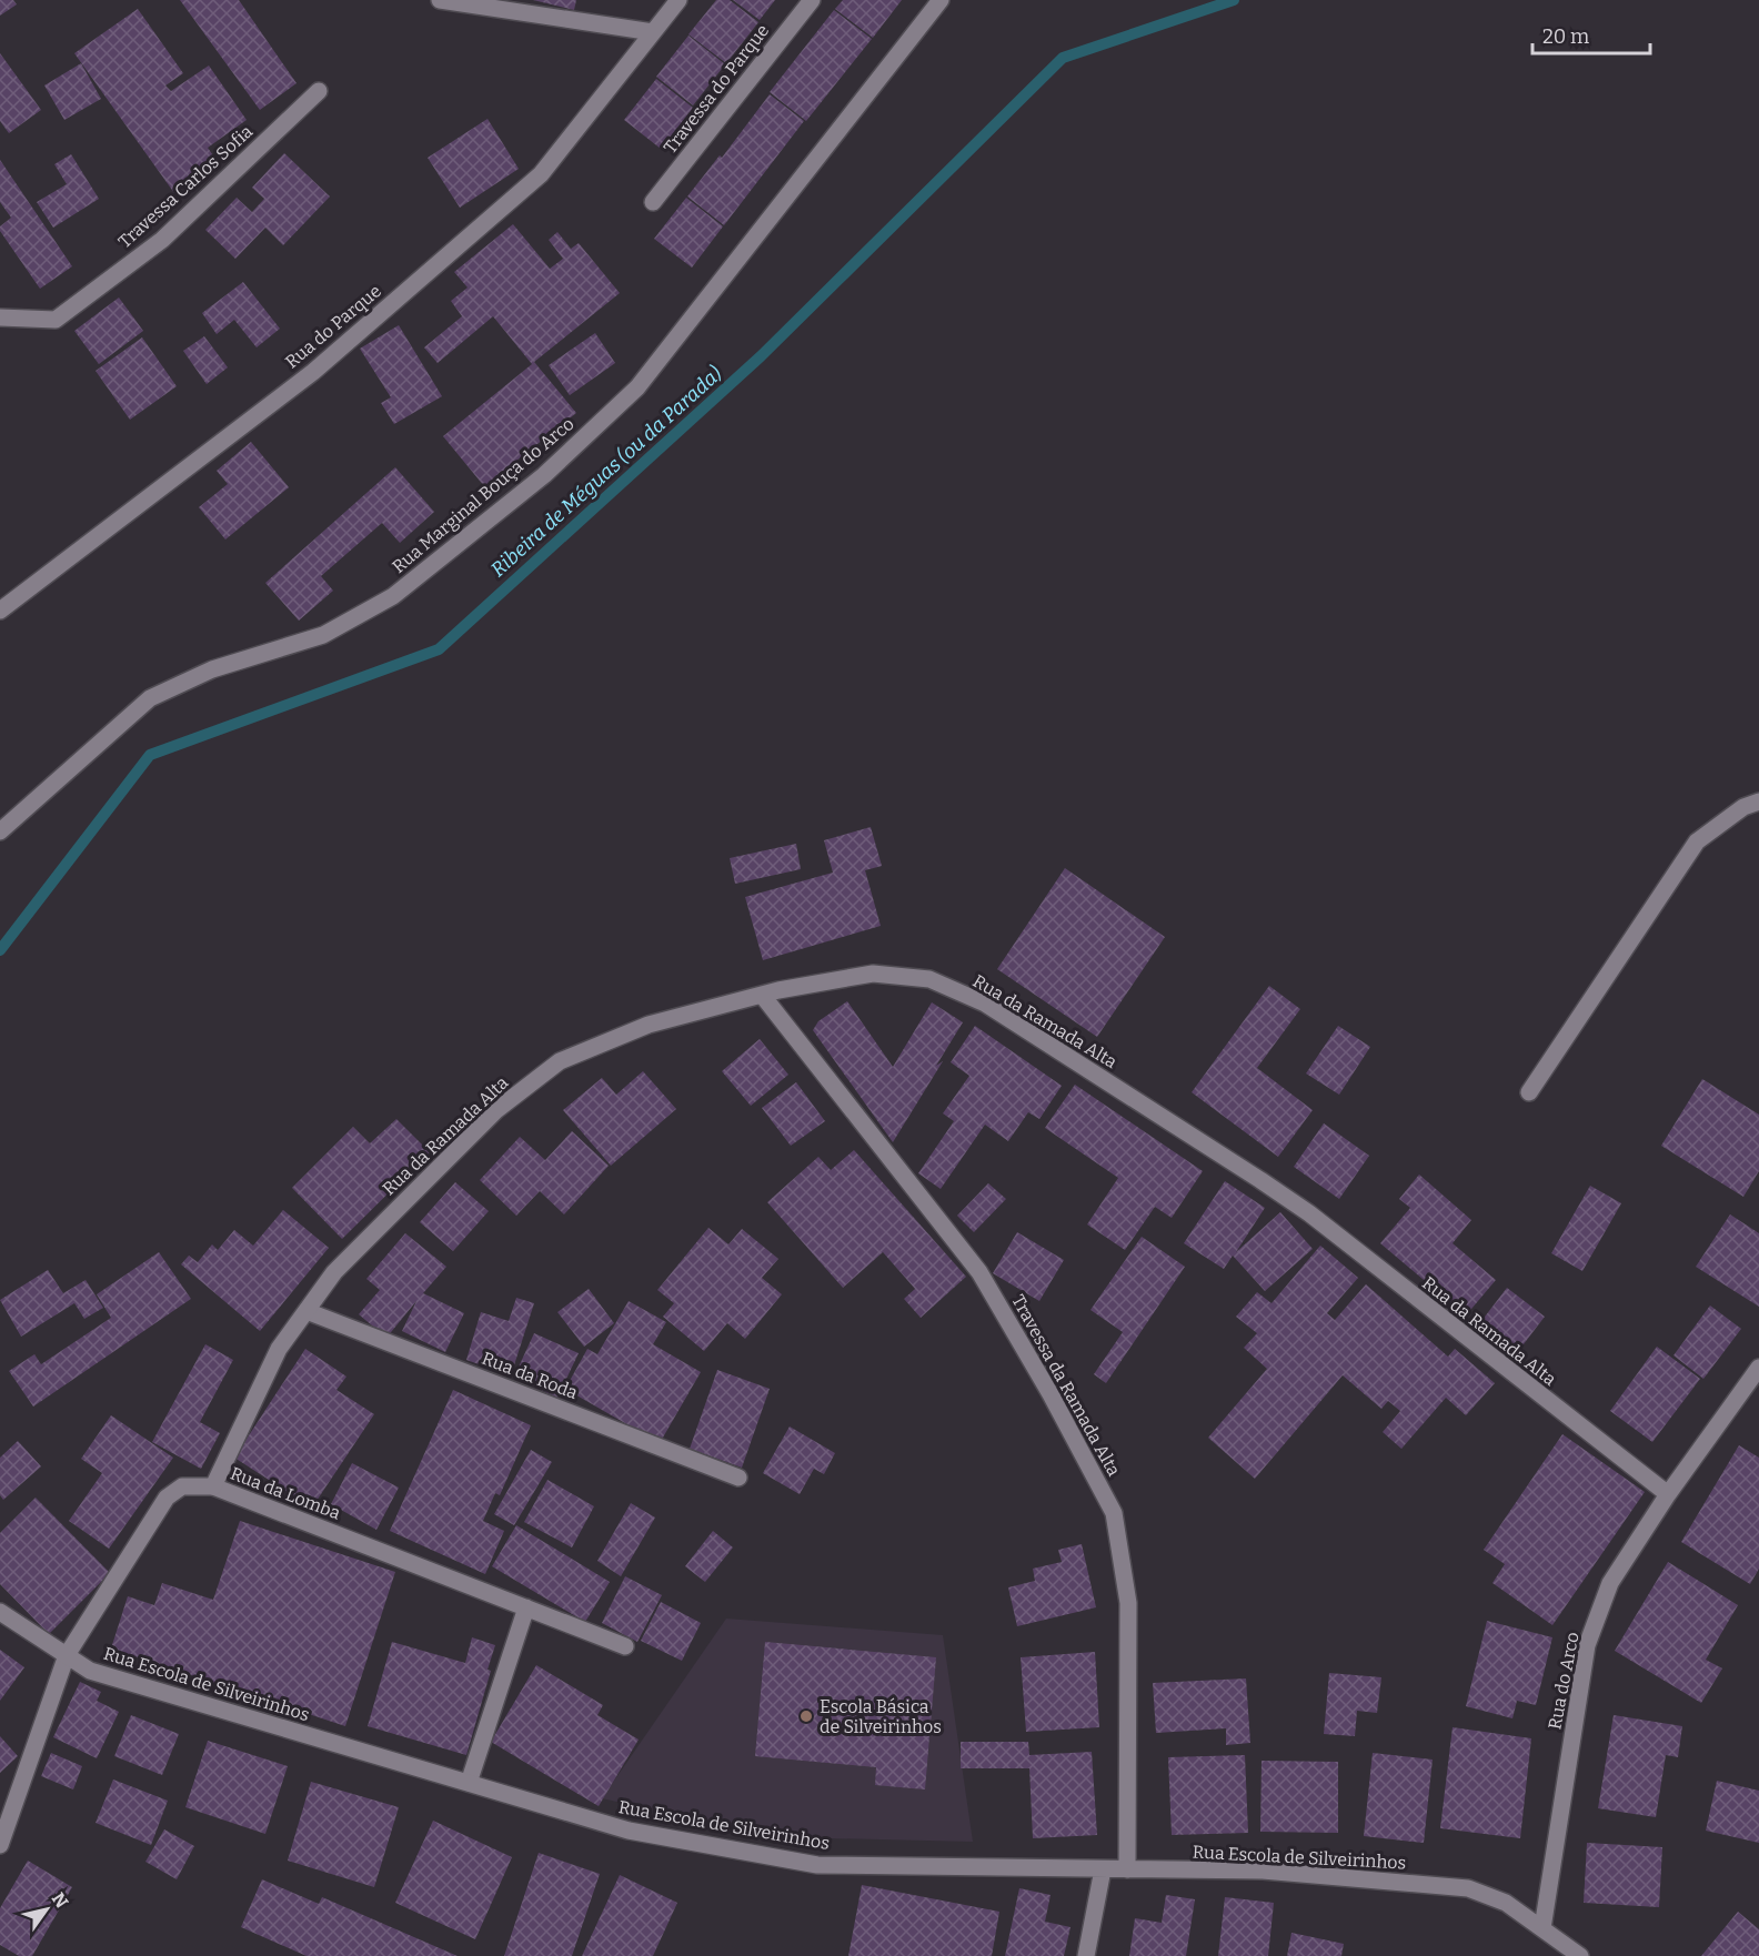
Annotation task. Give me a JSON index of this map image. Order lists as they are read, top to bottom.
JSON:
{
  "streets": {
    "street": [
      "Travessa do Parque",
      "Travessa Carlos Sofia",
      "Rua do Parque",
      "Rua Marginal Bouça do Arco",
      "Rua da Ramada Alta",
      "Rua da Roda",
      "Travessa da Ramada Alta",
      "Rua da Lomba",
      "Rua do Arco",
      "Rua Escola de Silveirinhos"
    ]
  },
  "crossings": [
    ["Rua da Ramada Alta", "Rua da Roda"],
    ["Rua da Ramada Alta", "Travessa da Ramada Alta"],
    ["Rua da Ramada Alta", "Rua da Lomba"],
    ["Rua da Ramada Alta", "Rua do Arco"],
    ["Travessa da Ramada Alta", "Rua Escola de Silveirinhos"],
    ["Rua da Lomba", "Rua Escola de Silveirinhos"],
    ["Rua do Arco", "Rua Escola de Silveirinhos"]
  ],
  "water": ["Ribeira de Méguas (ou da Parada)"],
  "places": ["Escola Básica de Silveirinhos"],
  "scale_bar": "20 m",
  "north": "top right"
}
